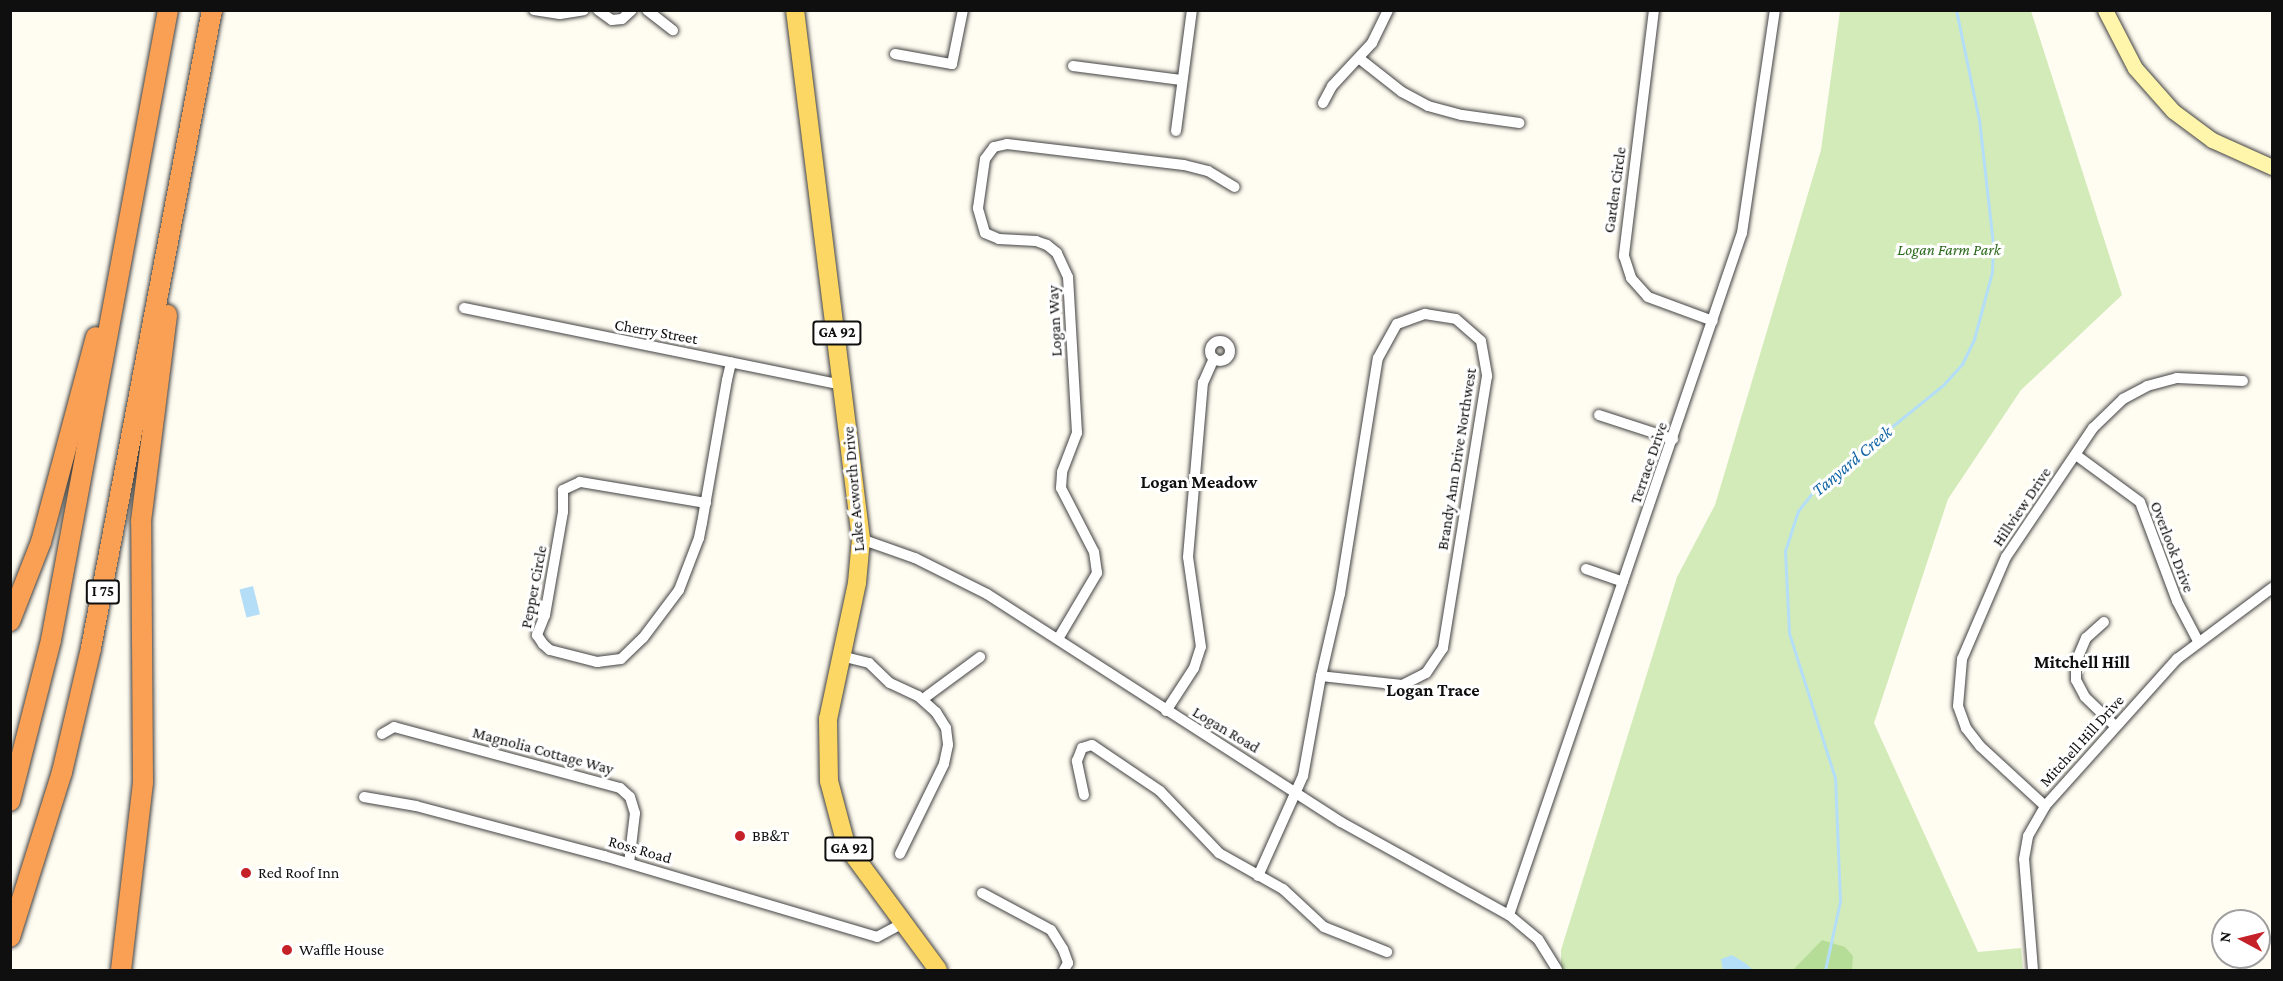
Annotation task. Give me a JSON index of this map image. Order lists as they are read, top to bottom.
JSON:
{
  "streets": {
    "highway": ["I 75"],
    "main road": ["GA 92", "Lake Acworth Drive"],
    "street": [
      "Garden Circle",
      "Logan Way",
      "Cherry Street",
      "Brandy Ann Drive Northwest",
      "Terrace Drive",
      "Hillview Drive",
      "Overlook Drive",
      "Pepper Circle",
      "Logan Road",
      "Mitchell Hill Drive",
      "Magnolia Cottage Way",
      "Ross Road"
    ]
  },
  "crossings": [
    ["Garden Circle", "Terrace Drive"],
    ["Logan Way", "Logan Road"],
    ["Cherry Street", "Lake Acworth Drive"],
    ["Cherry Street", "Pepper Circle"],
    ["Brandy Ann Drive Northwest", "Logan Road"],
    ["Terrace Drive", "Logan Road"],
    ["Lake Acworth Drive", "Logan Road"],
    ["Lake Acworth Drive", "Ross Road"],
    ["Hillview Drive", "Overlook Drive"],
    ["Hillview Drive", "Mitchell Hill Drive"],
    ["Overlook Drive", "Mitchell Hill Drive"],
    ["Magnolia Cottage Way", "Ross Road"]
  ],
  "districts": ["Logan Meadow", "Mitchell Hill", "Logan Trace"],
  "water": ["Tanyard Creek"],
  "parks": ["Logan Farm Park"],
  "places": ["BB&T", "Red Roof Inn", "Waffle House"],
  "north": "left"
}
